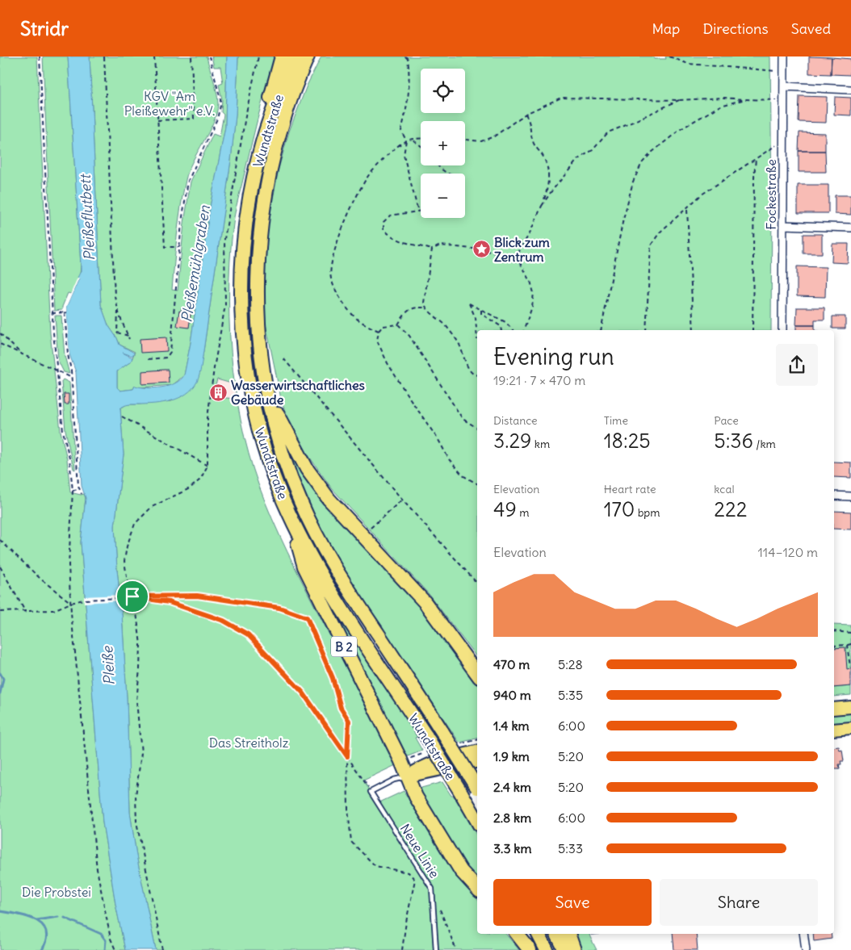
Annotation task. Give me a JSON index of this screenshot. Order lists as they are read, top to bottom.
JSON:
{
  "streets": {
    "highway": ["Wundtstraße", "B 2"],
    "street": ["Fockestraße"],
    "lane": ["Neue Linie"]
  },
  "crossings": [
    ["Wundtstraße", "B 2"]
  ],
  "water": ["Pleißeflutbett", "Pleißemühlgraben", "Pleiße"],
  "parks": ["KGV \"Am Pleißewehr\" e.V.", "Das Streitholz", "Die Probstei"],
  "places": {
    "place": ["Blick zum Zentrum"],
    "building": ["Wasserwirtschaftliches Gebäude"]
  },
  "page": {
    "header": "Stridr",
    "nav": ["Map", "Directions", "Saved"],
    "map_buttons": ["+", "−"],
    "heading": ["Evening run", "19:21 · 7 × 470 m"],
    "stats": [
      ["Distance", "3.29 km"],
      ["Time", "18:25"],
      ["Pace", "5:36 /km"],
      ["Elevation", "49 m"],
      ["Heart rate", "170 bpm"],
      ["kcal", "222"]
    ],
    "chart": ["Elevation", "114–120 m"],
    "list": [
      {
        "name": "470 m",
        "note": "5:28"
      },
      {
        "name": "940 m",
        "note": "5:35"
      },
      {
        "name": "1.4 km",
        "note": "6:00"
      },
      {
        "name": "1.9 km",
        "note": "5:20"
      },
      {
        "name": "2.4 km",
        "note": "5:20"
      },
      {
        "name": "2.8 km",
        "note": "6:00"
      },
      {
        "name": "3.3 km",
        "note": "5:33"
      }
    ],
    "buttons": ["Save", "Share"]
  }
}
